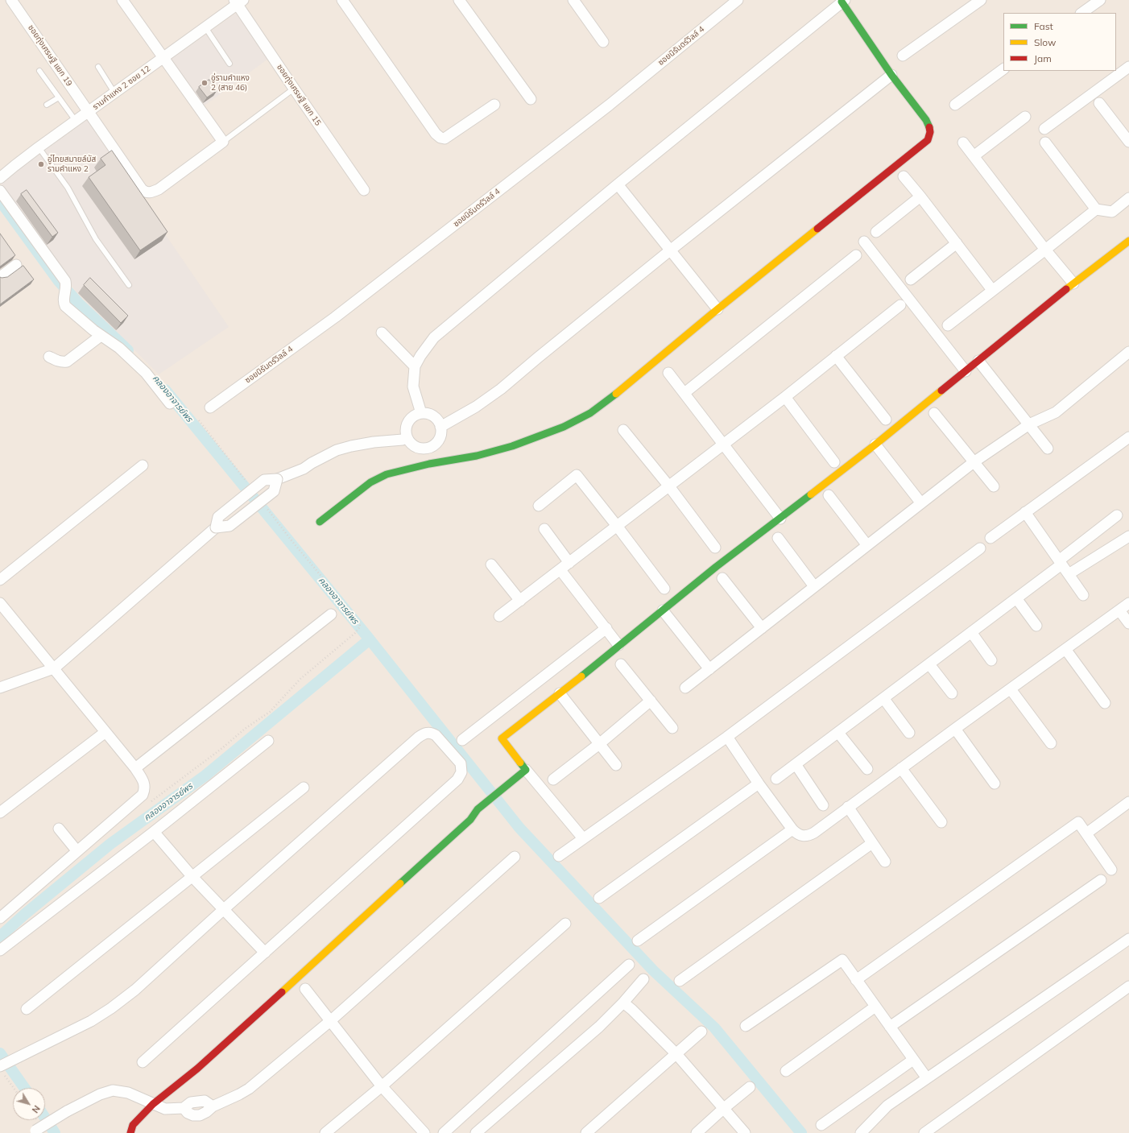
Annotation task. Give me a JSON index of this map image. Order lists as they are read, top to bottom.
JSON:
{
  "streets": {
    "street": [
      "ซอยนิรันดร์วิลล์ 4",
      "ซอยทุ่งเศรษฐี แยก 19",
      "รามคำแหง 2 ซอย 12",
      "ซอยทุ่งเศรษฐี แยก 15"
    ]
  },
  "crossings": [
    ["ซอยทุ่งเศรษฐี แยก 19", "รามคำแหง 2 ซอย 12"],
    ["รามคำแหง 2 ซอย 12", "ซอยทุ่งเศรษฐี แยก 15"]
  ],
  "water": ["คลองอาจารย์พร"],
  "places": ["อู่รามคำแหง 2 (สาย 46)", "อู่ไทยสมายล์บัส รามคำแหง 2"],
  "legend": ["Fast", "Slow", "Jam"],
  "north": "bottom right"
}
